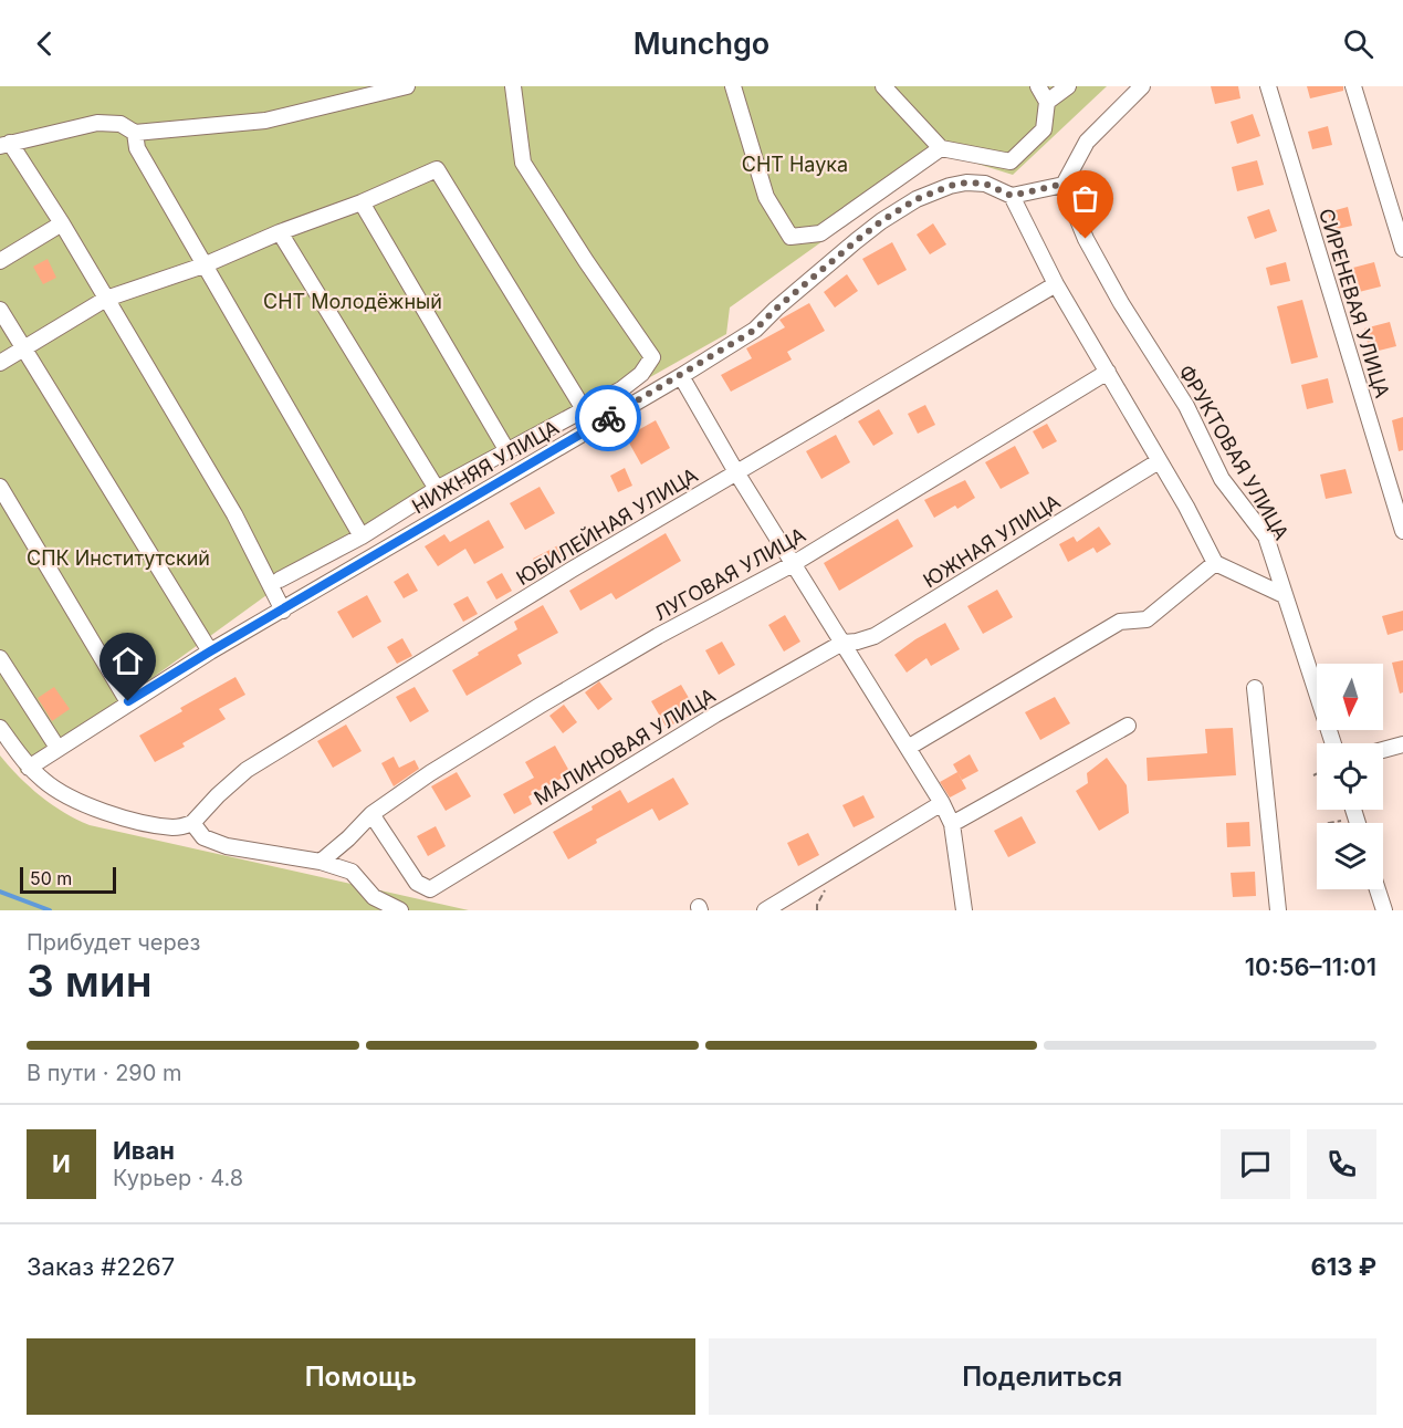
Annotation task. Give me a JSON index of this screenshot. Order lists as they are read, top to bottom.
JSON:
{
  "streets": {
    "street": [
      "СИРЕНЕВАЯ УЛИЦА",
      "ФРУКТОВАЯ УЛИЦА",
      "НИЖНЯЯ УЛИЦА",
      "ЮБИЛЕЙНАЯ УЛИЦА",
      "ЮЖНАЯ УЛИЦА",
      "ЛУГОВАЯ УЛИЦА",
      "МАЛИНОВАЯ УЛИЦА"
    ]
  },
  "crossings": [
    ["ЮЖНАЯ УЛИЦА", "МАЛИНОВАЯ УЛИЦА"],
    ["ЛУГОВАЯ УЛИЦА", "МАЛИНОВАЯ УЛИЦА"]
  ],
  "parks": ["СНТ Наука", "СНТ Молодёжный", "СПК Институтский"],
  "scale_bar": "50 m",
  "north": "bottom",
  "page": {
    "header": "Munchgo",
    "scale": "50 m",
    "heading": ["3 мин", "Прибудет через", "10:56–11:01"],
    "panel": [
      "Иван",
      "Курьер · 4.8",
      "Заказ #2267",
      "613 ₽"
    ],
    "bar": "В пути · 290 m",
    "round": "И",
    "buttons": ["Помощь", "Поделиться"]
  }
}
